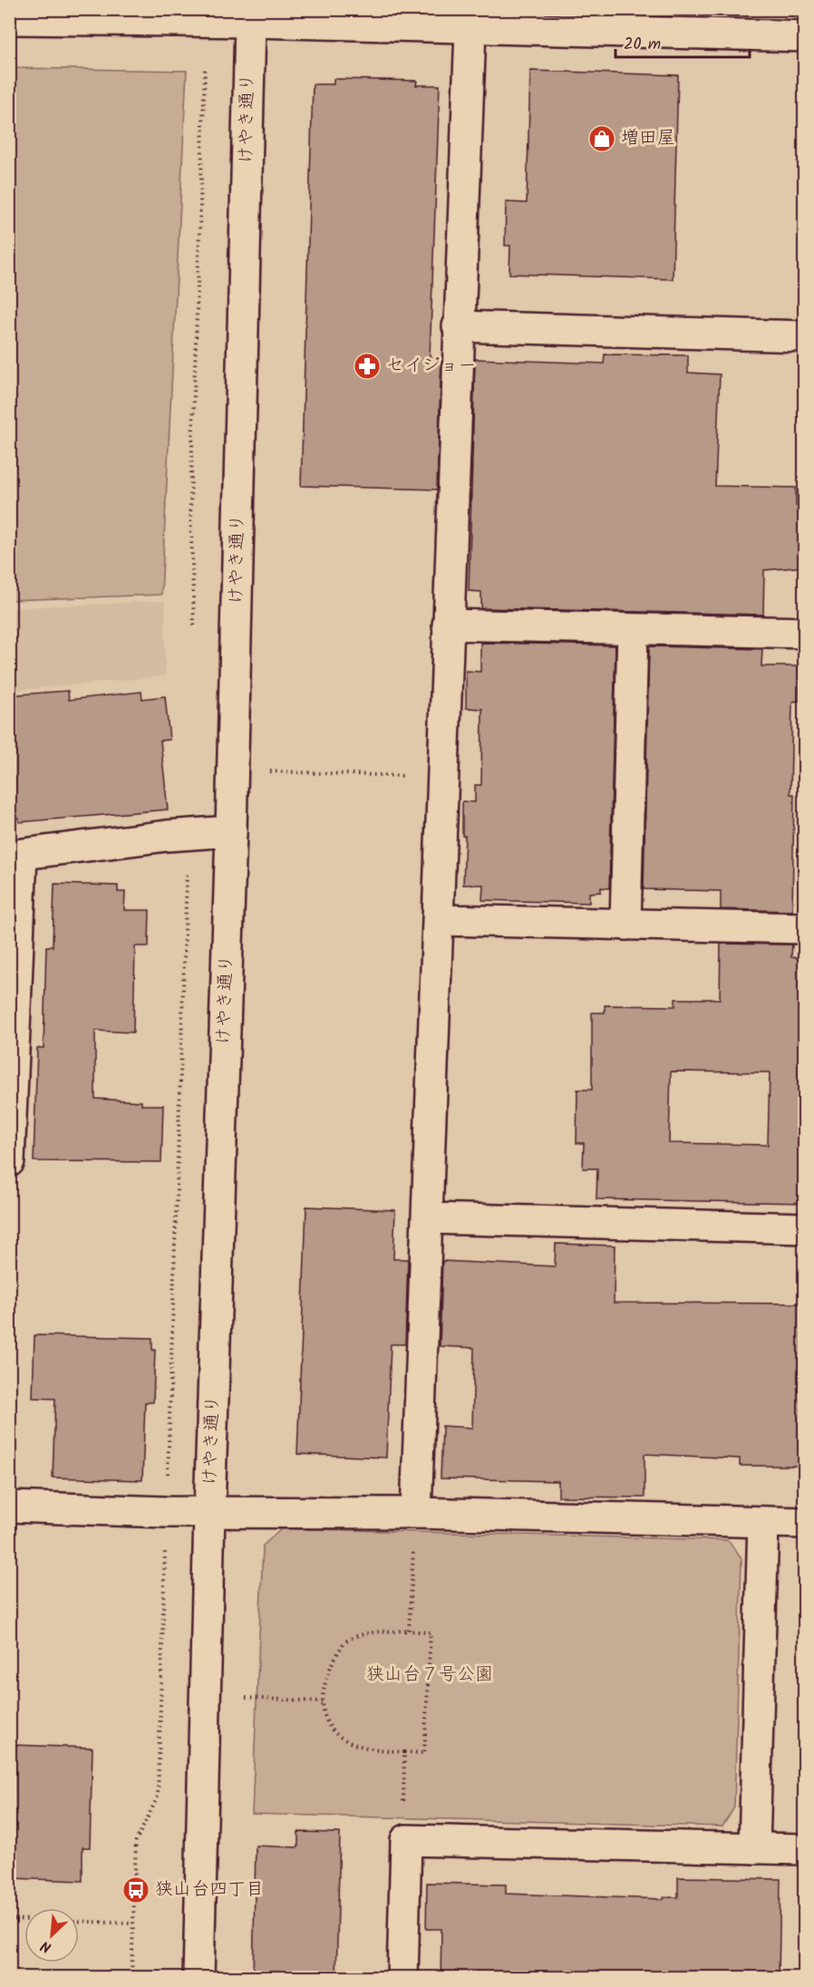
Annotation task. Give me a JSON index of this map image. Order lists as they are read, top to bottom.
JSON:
{
  "streets": {
    "street": ["けやき通り"]
  },
  "parks": ["狭山台７号公園"],
  "places": {
    "shop": ["増田屋"],
    "pharmacy": ["セイジョー"],
    "bus stop": ["狭山台四丁目"]
  },
  "scale_bar": "20 m",
  "north": "bottom left"
}
